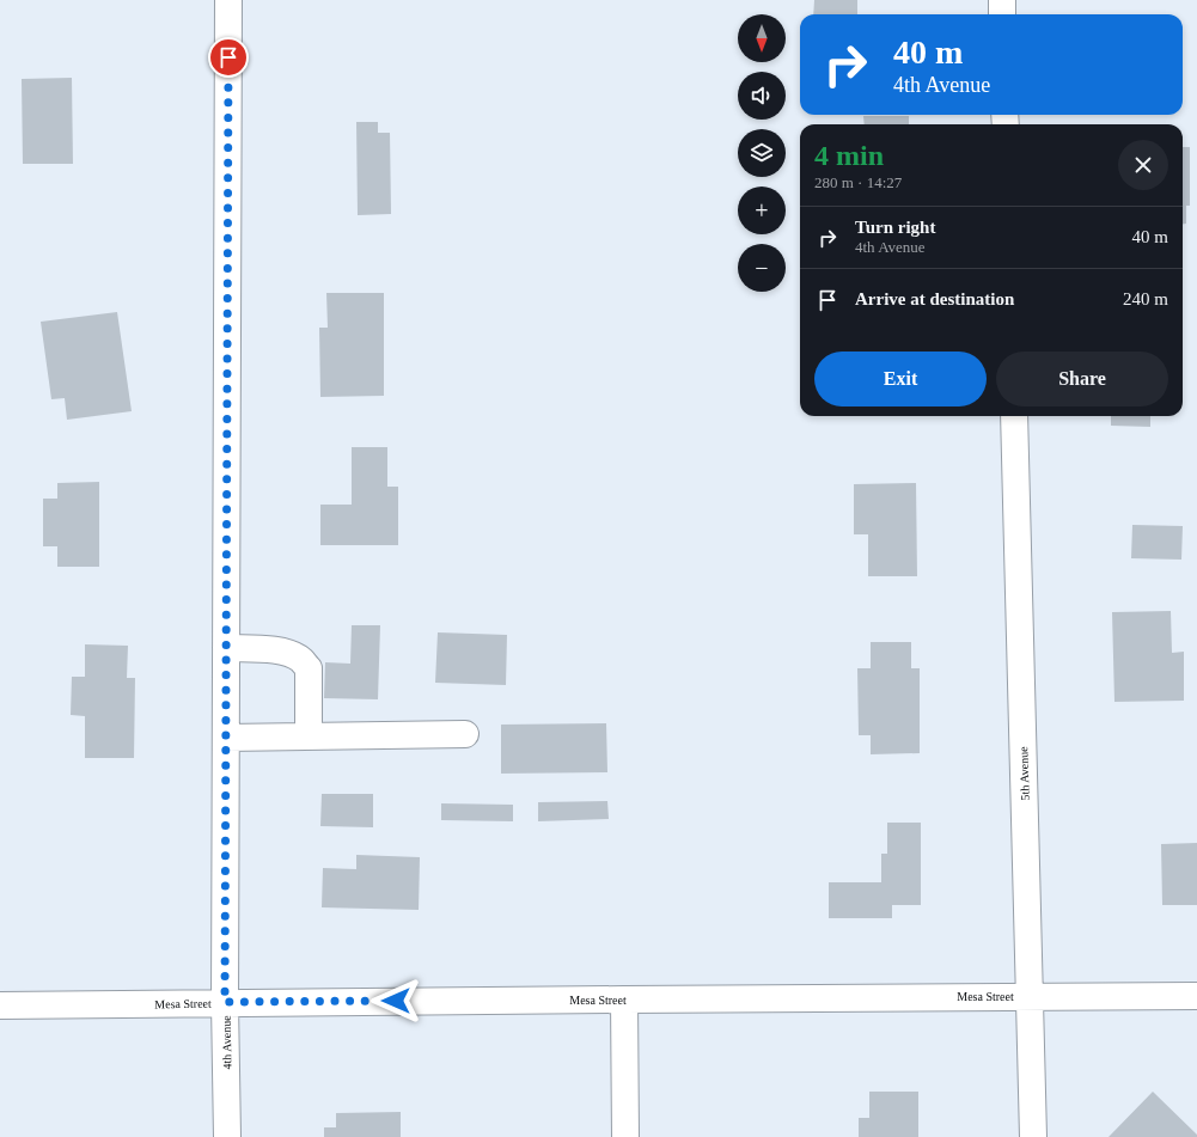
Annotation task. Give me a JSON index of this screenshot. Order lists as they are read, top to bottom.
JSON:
{
  "streets": {
    "street": ["5th Avenue", "Mesa Street", "4th Avenue"]
  },
  "crossings": [
    ["5th Avenue", "Mesa Street"],
    ["Mesa Street", "4th Avenue"]
  ],
  "north": "bottom",
  "page": {
    "map_buttons": ["+", "−"],
    "turn": ["40 m", "4th Avenue"],
    "heading": ["4 min", "280 m · 14:27"],
    "list": [
      {
        "name": "Turn right",
        "note": "4th Avenue",
        "value": "40 m"
      },
      {
        "name": "Arrive at destination",
        "value": "240 m"
      }
    ],
    "buttons": ["Exit", "Share"]
  }
}
